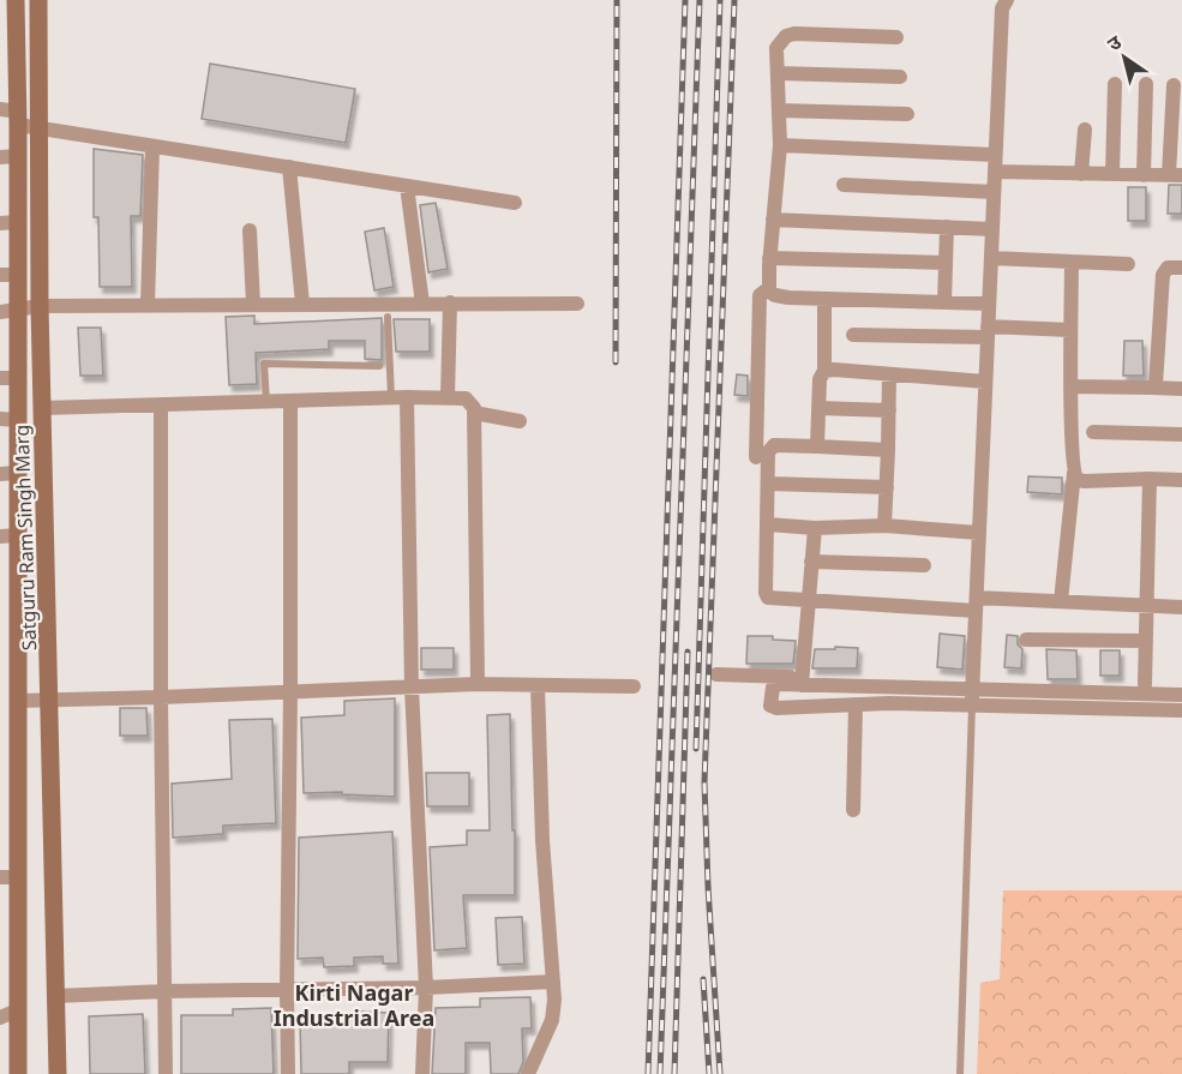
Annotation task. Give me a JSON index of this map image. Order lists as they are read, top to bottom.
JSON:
{
  "streets": {
    "main road": ["Satguru Ram Singh Marg"]
  },
  "districts": ["Kirti Nagar Industrial Area"],
  "north": "top left"
}
